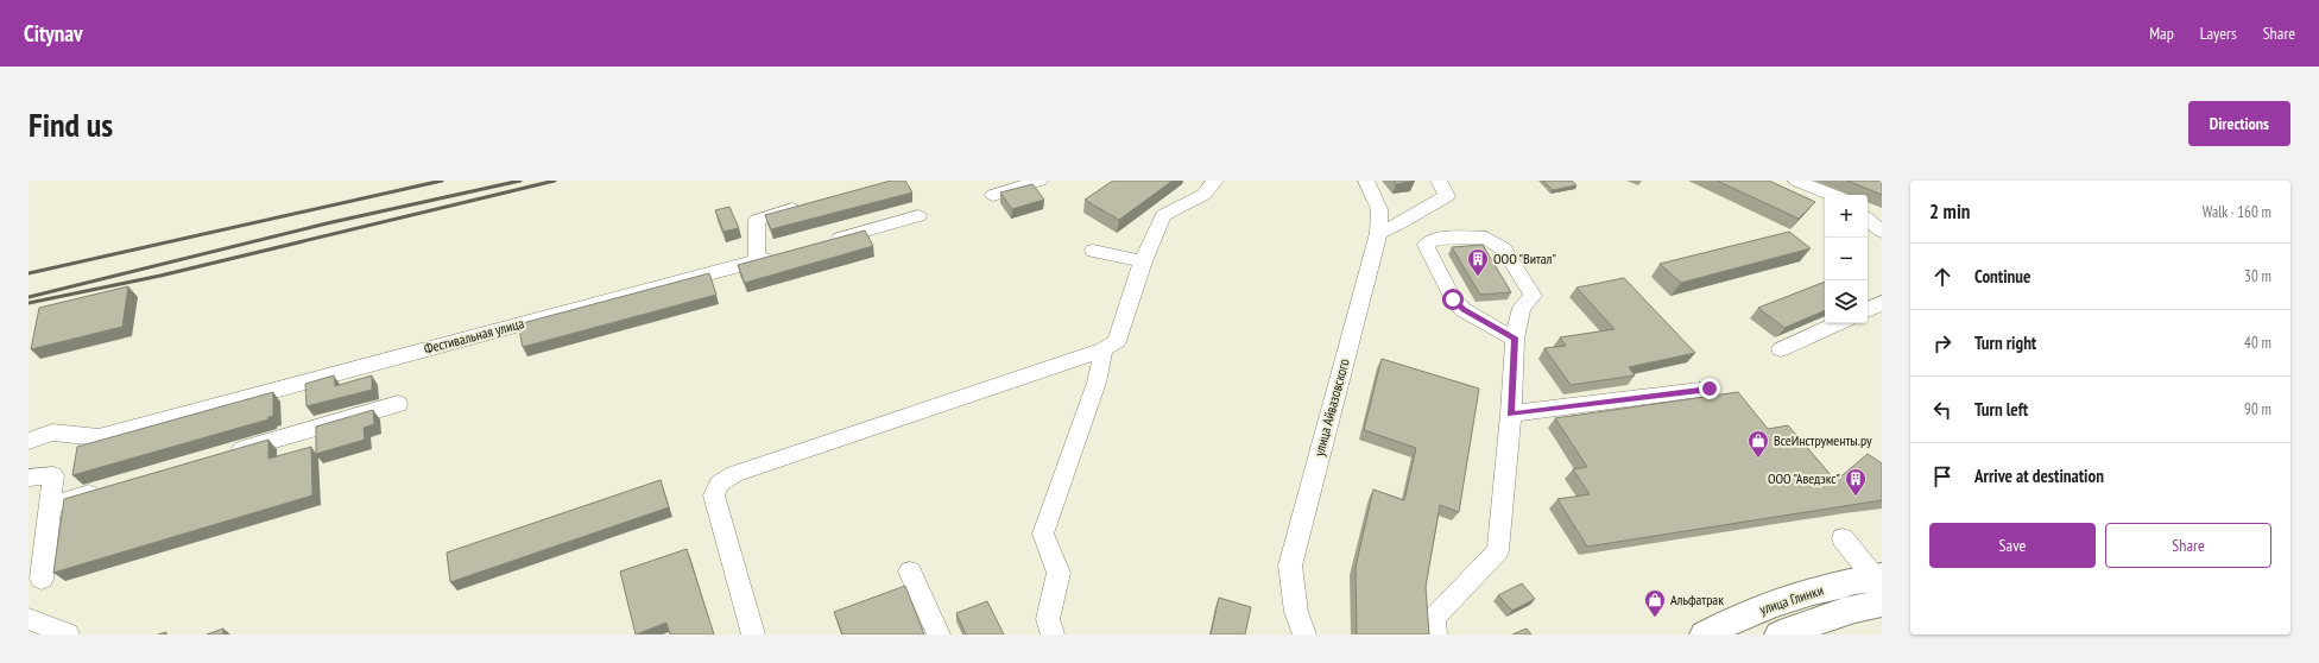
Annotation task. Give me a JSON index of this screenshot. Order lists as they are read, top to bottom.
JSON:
{
  "streets": {
    "highway": ["улица Глинки"],
    "lane": ["Фестивальная улица", "улица Айвазовского"]
  },
  "places": {
    "building": ["ООО \"Витал\"", "ООО \"Аведэкс\""],
    "shop": ["ВсеИнструменты.ру", "Альфатрак"]
  },
  "page": {
    "header": "Citynav",
    "nav": ["Map", "Layers", "Share"],
    "buttons": [
      "Directions",
      ["Save", "Share"]
    ],
    "title": "Find us",
    "heading": ["2 min", "Walk · 160 m"],
    "map_buttons": ["+", "−"],
    "list": [
      ["Continue", "30 m"],
      ["Turn right", "40 m"],
      ["Turn left", "90 m"],
      "Arrive at destination"
    ]
  }
}
